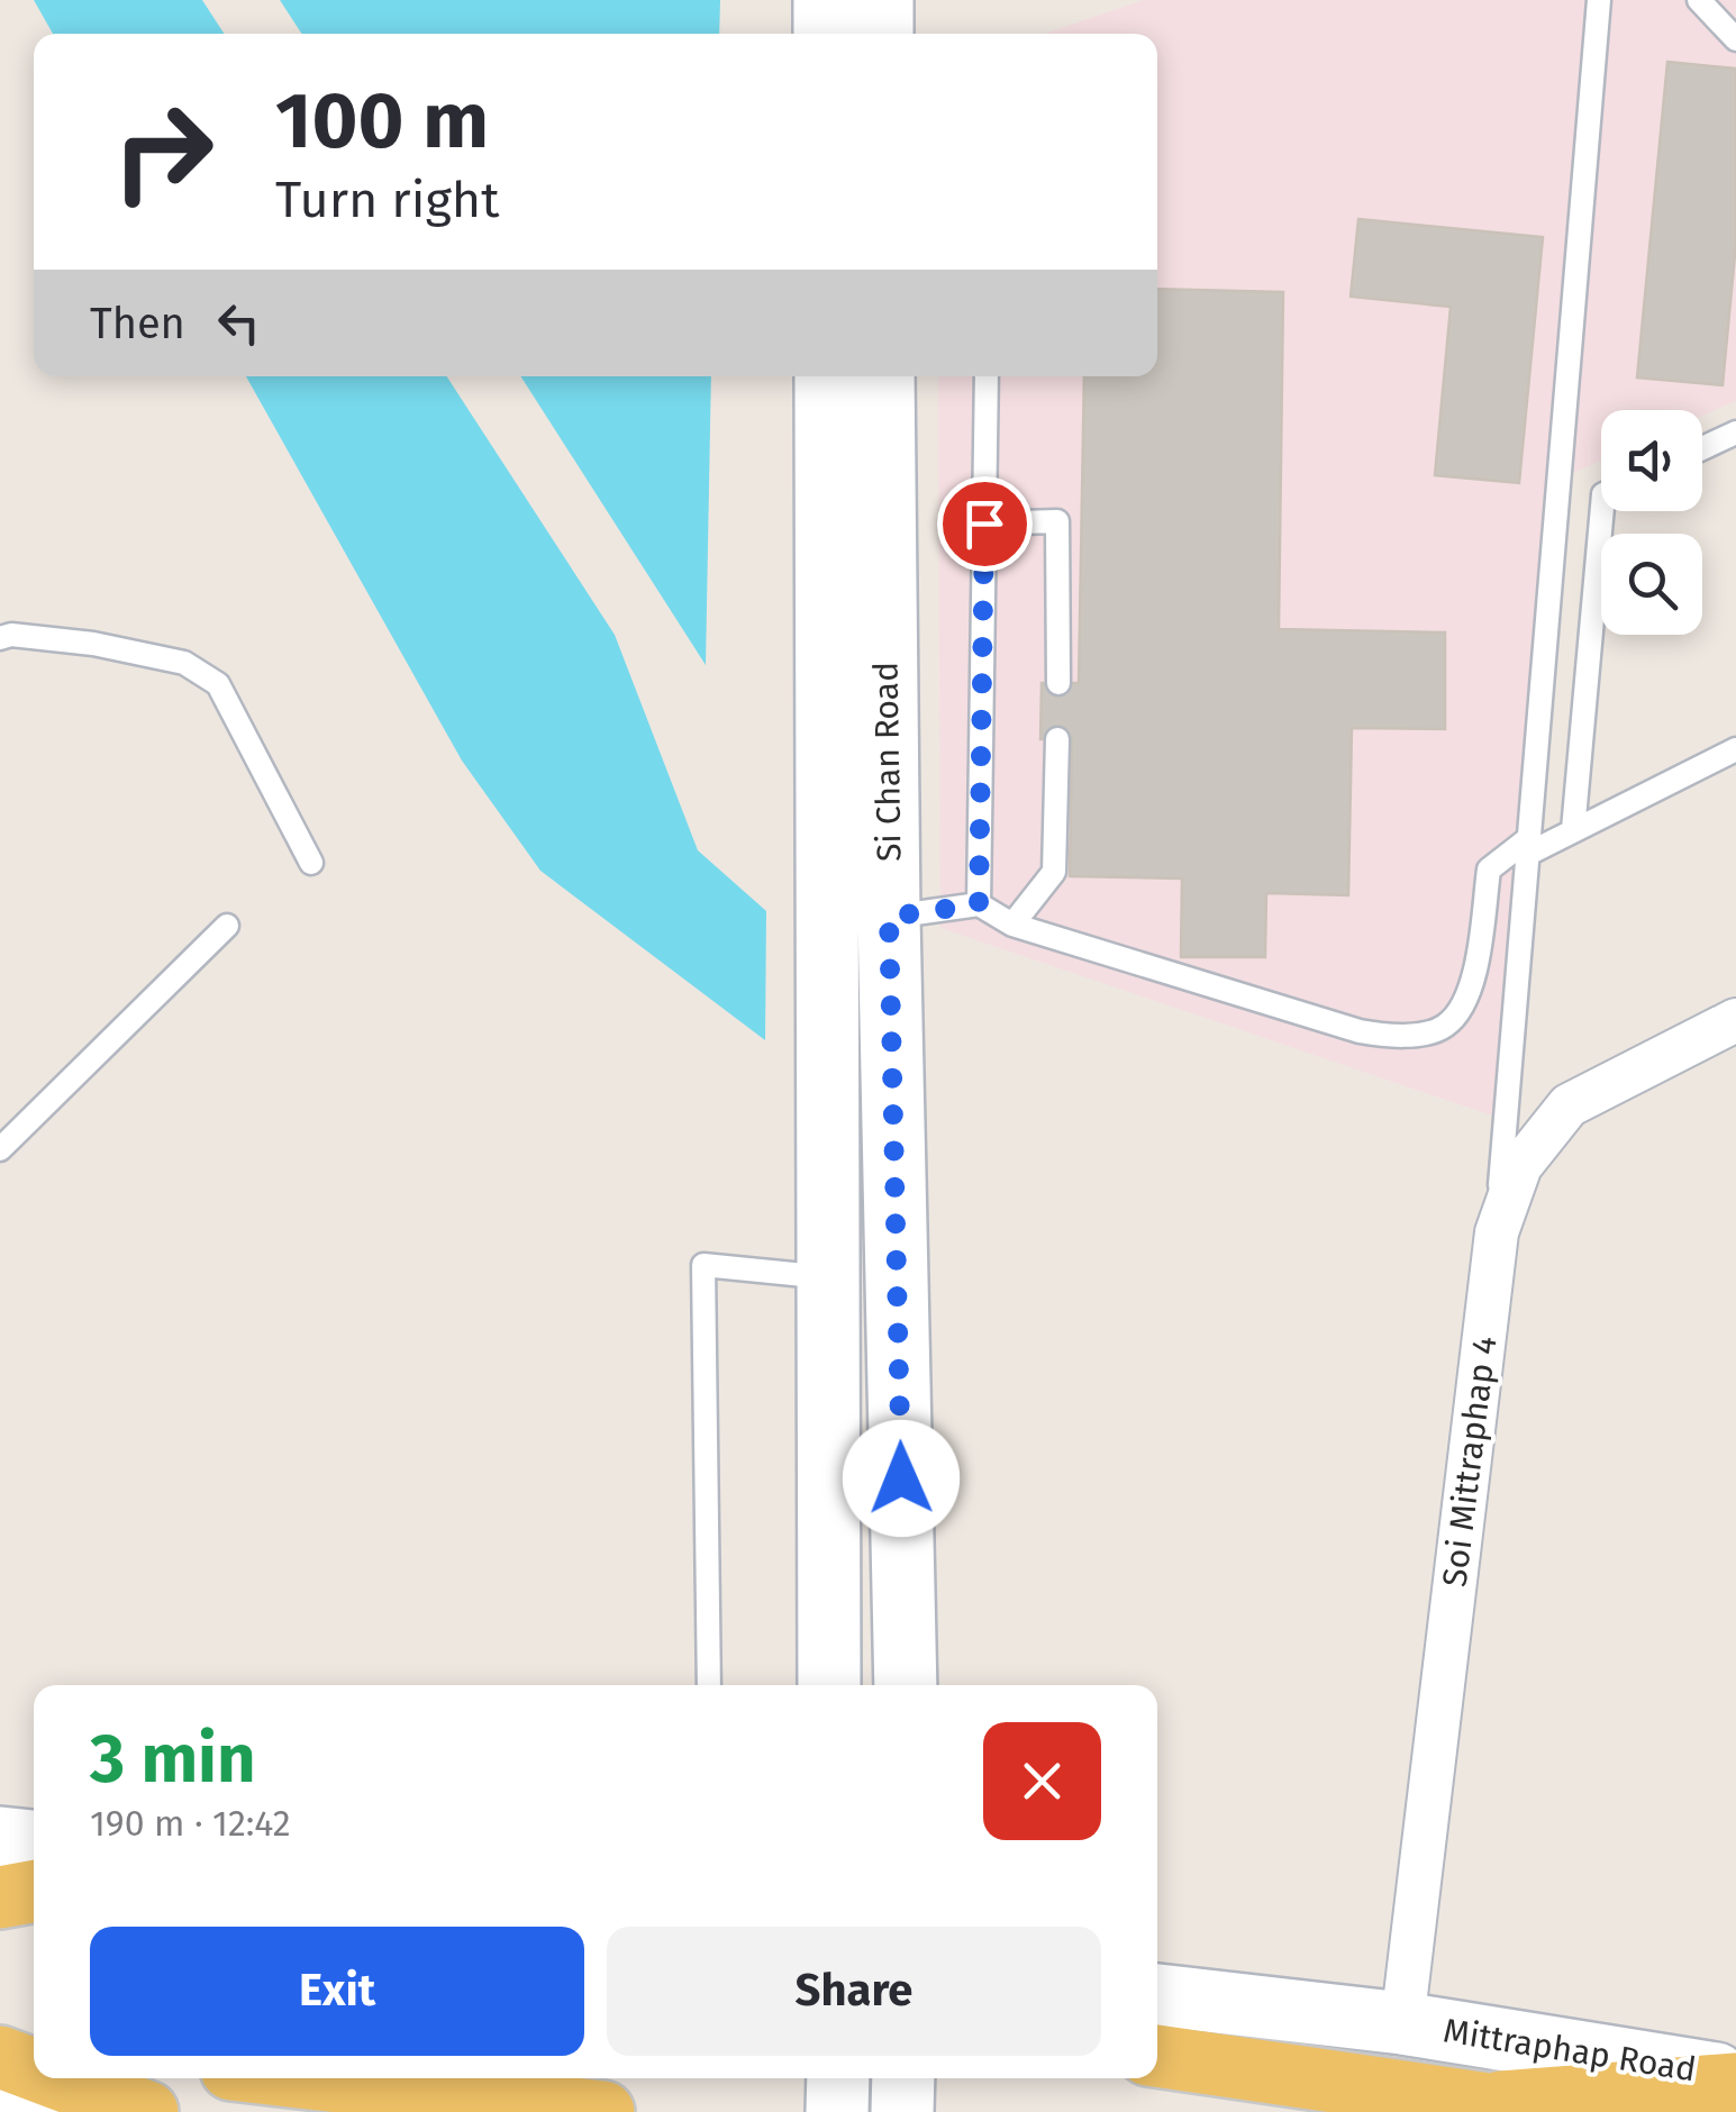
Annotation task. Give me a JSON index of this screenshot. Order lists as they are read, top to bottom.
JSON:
{
  "streets": {
    "main road": ["Si Chan Road", "Mittraphap Road"],
    "street": ["Soi Mittraphap 4"]
  },
  "crossings": [
    ["Soi Mittraphap 4", "Mittraphap Road"]
  ],
  "page": {
    "turn": ["100 m", "Turn right"],
    "then": "Then",
    "heading": ["3 min", "190 m · 12:42"],
    "buttons": ["Exit", "Share"]
  }
}
